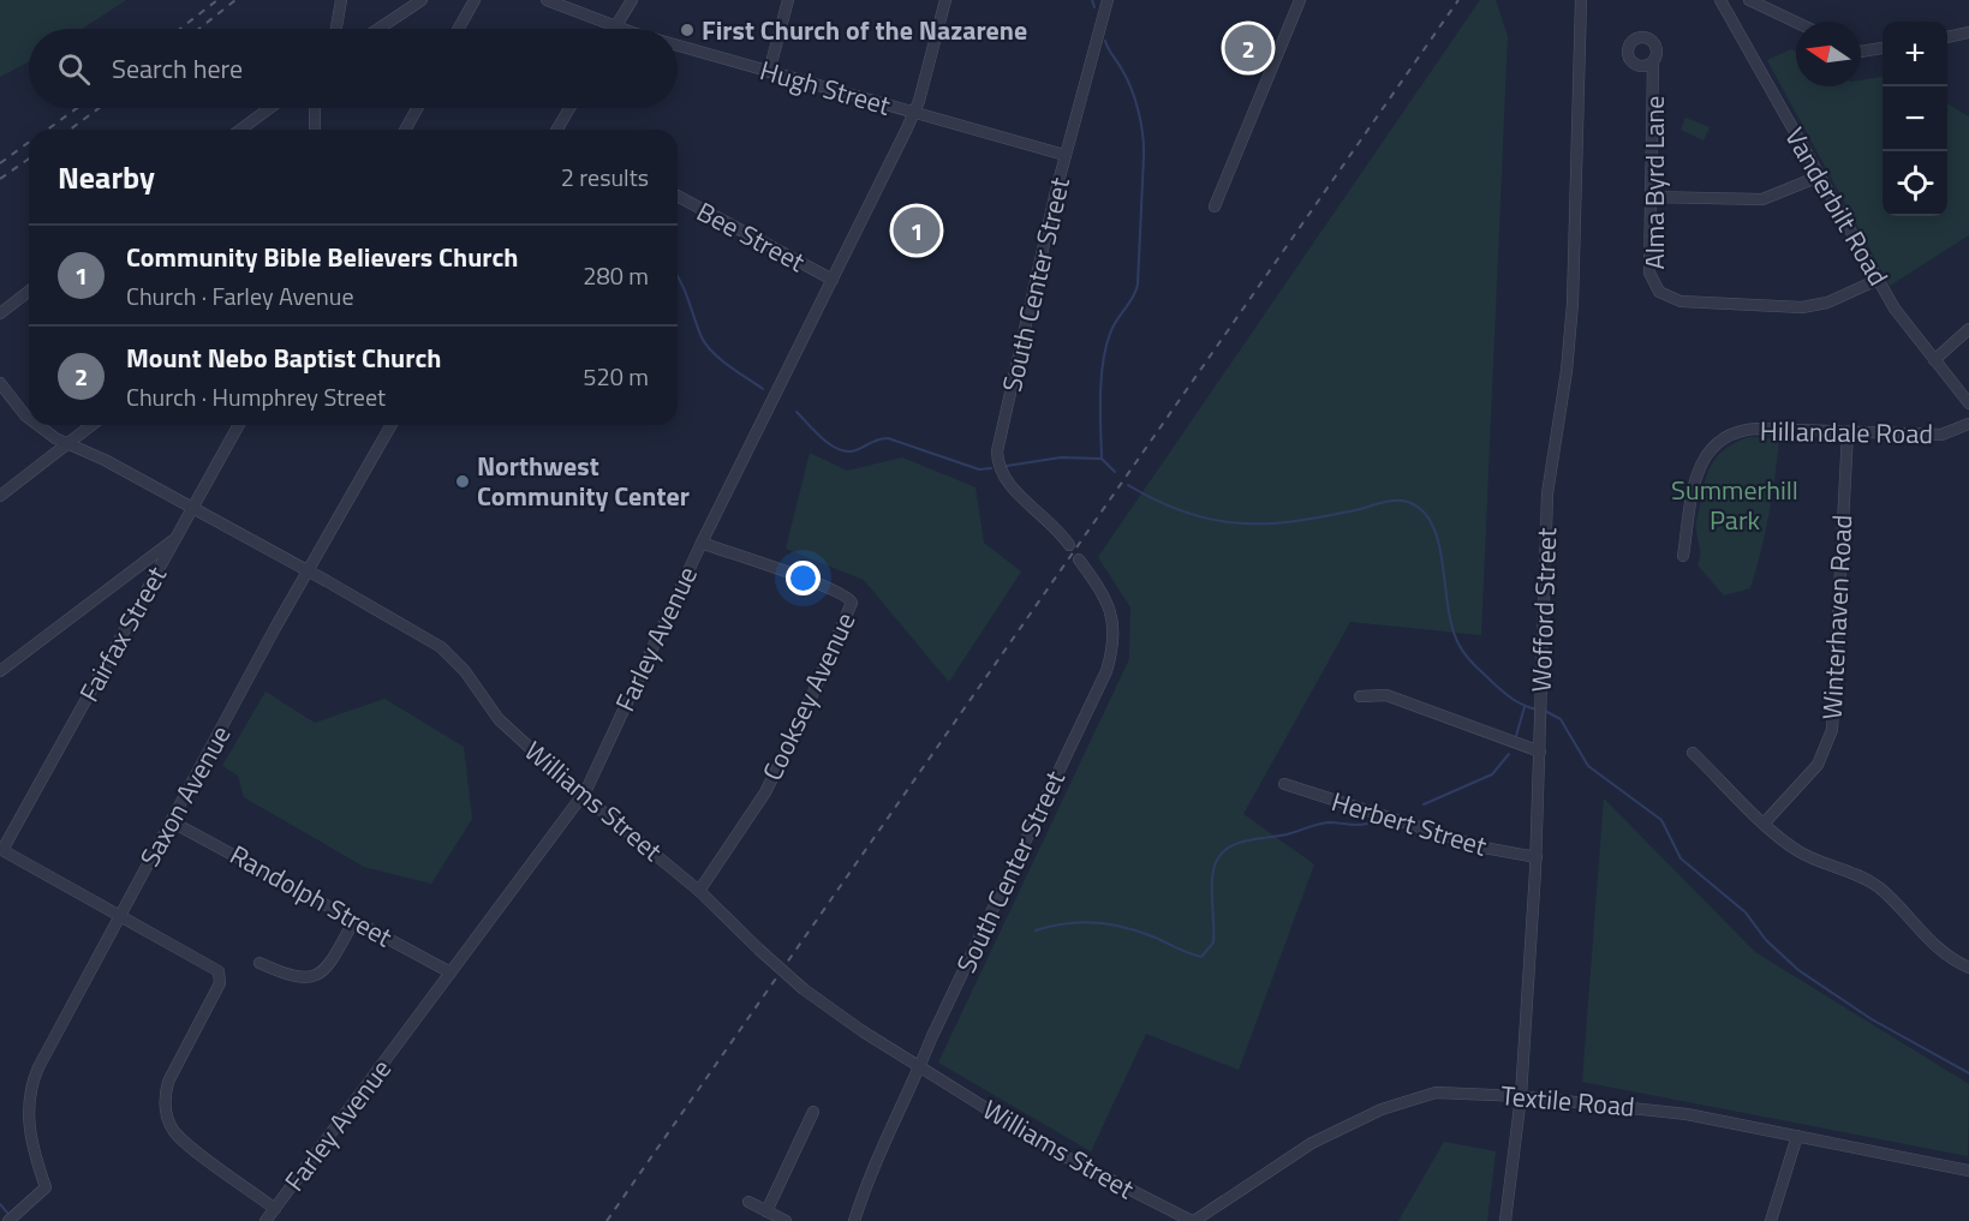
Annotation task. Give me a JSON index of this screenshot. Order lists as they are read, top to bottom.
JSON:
{
  "streets": {
    "street": [
      "Hugh Street",
      "Alma Byrd Lane",
      "Vanderbilt Road",
      "Bee Street",
      "South Center Street",
      "Hillandale Road",
      "Wofford Street",
      "Winterhaven Road",
      "Fairfax Street",
      "Farley Avenue",
      "Cooksey Avenue",
      "Saxon Avenue",
      "Williams Street",
      "Herbert Street",
      "Randolph Street",
      "Textile Road"
    ]
  },
  "crossings": [
    ["Hugh Street", "South Center Street"],
    ["Hugh Street", "Farley Avenue"],
    ["Alma Byrd Lane", "Vanderbilt Road"],
    ["Bee Street", "Farley Avenue"],
    ["South Center Street", "Williams Street"],
    ["Hillandale Road", "Winterhaven Road"],
    ["Wofford Street", "Herbert Street"],
    ["Wofford Street", "Textile Road"],
    ["Fairfax Street", "Williams Street"],
    ["Farley Avenue", "Cooksey Avenue"],
    ["Farley Avenue", "Williams Street"],
    ["Farley Avenue", "Randolph Street"],
    ["Cooksey Avenue", "Williams Street"],
    ["Saxon Avenue", "Williams Street"],
    ["Saxon Avenue", "Randolph Street"],
    ["Williams Street", "Textile Road"]
  ],
  "parks": ["Summerhill Park"],
  "places": ["First Church of the Nazarene", "Northwest Community Center"],
  "north": "left",
  "page": {
    "map_buttons": ["+", "−"],
    "pins": ["2", "1"],
    "search": "Search here",
    "heading": ["Nearby", "2 results"],
    "list": [
      {
        "mark": "1",
        "name": "Community Bible Believers Church",
        "note": "Church · Farley Avenue",
        "value": "280 m"
      },
      {
        "mark": "2",
        "name": "Mount Nebo Baptist Church",
        "note": "Church · Humphrey Street",
        "value": "520 m"
      }
    ]
  }
}
